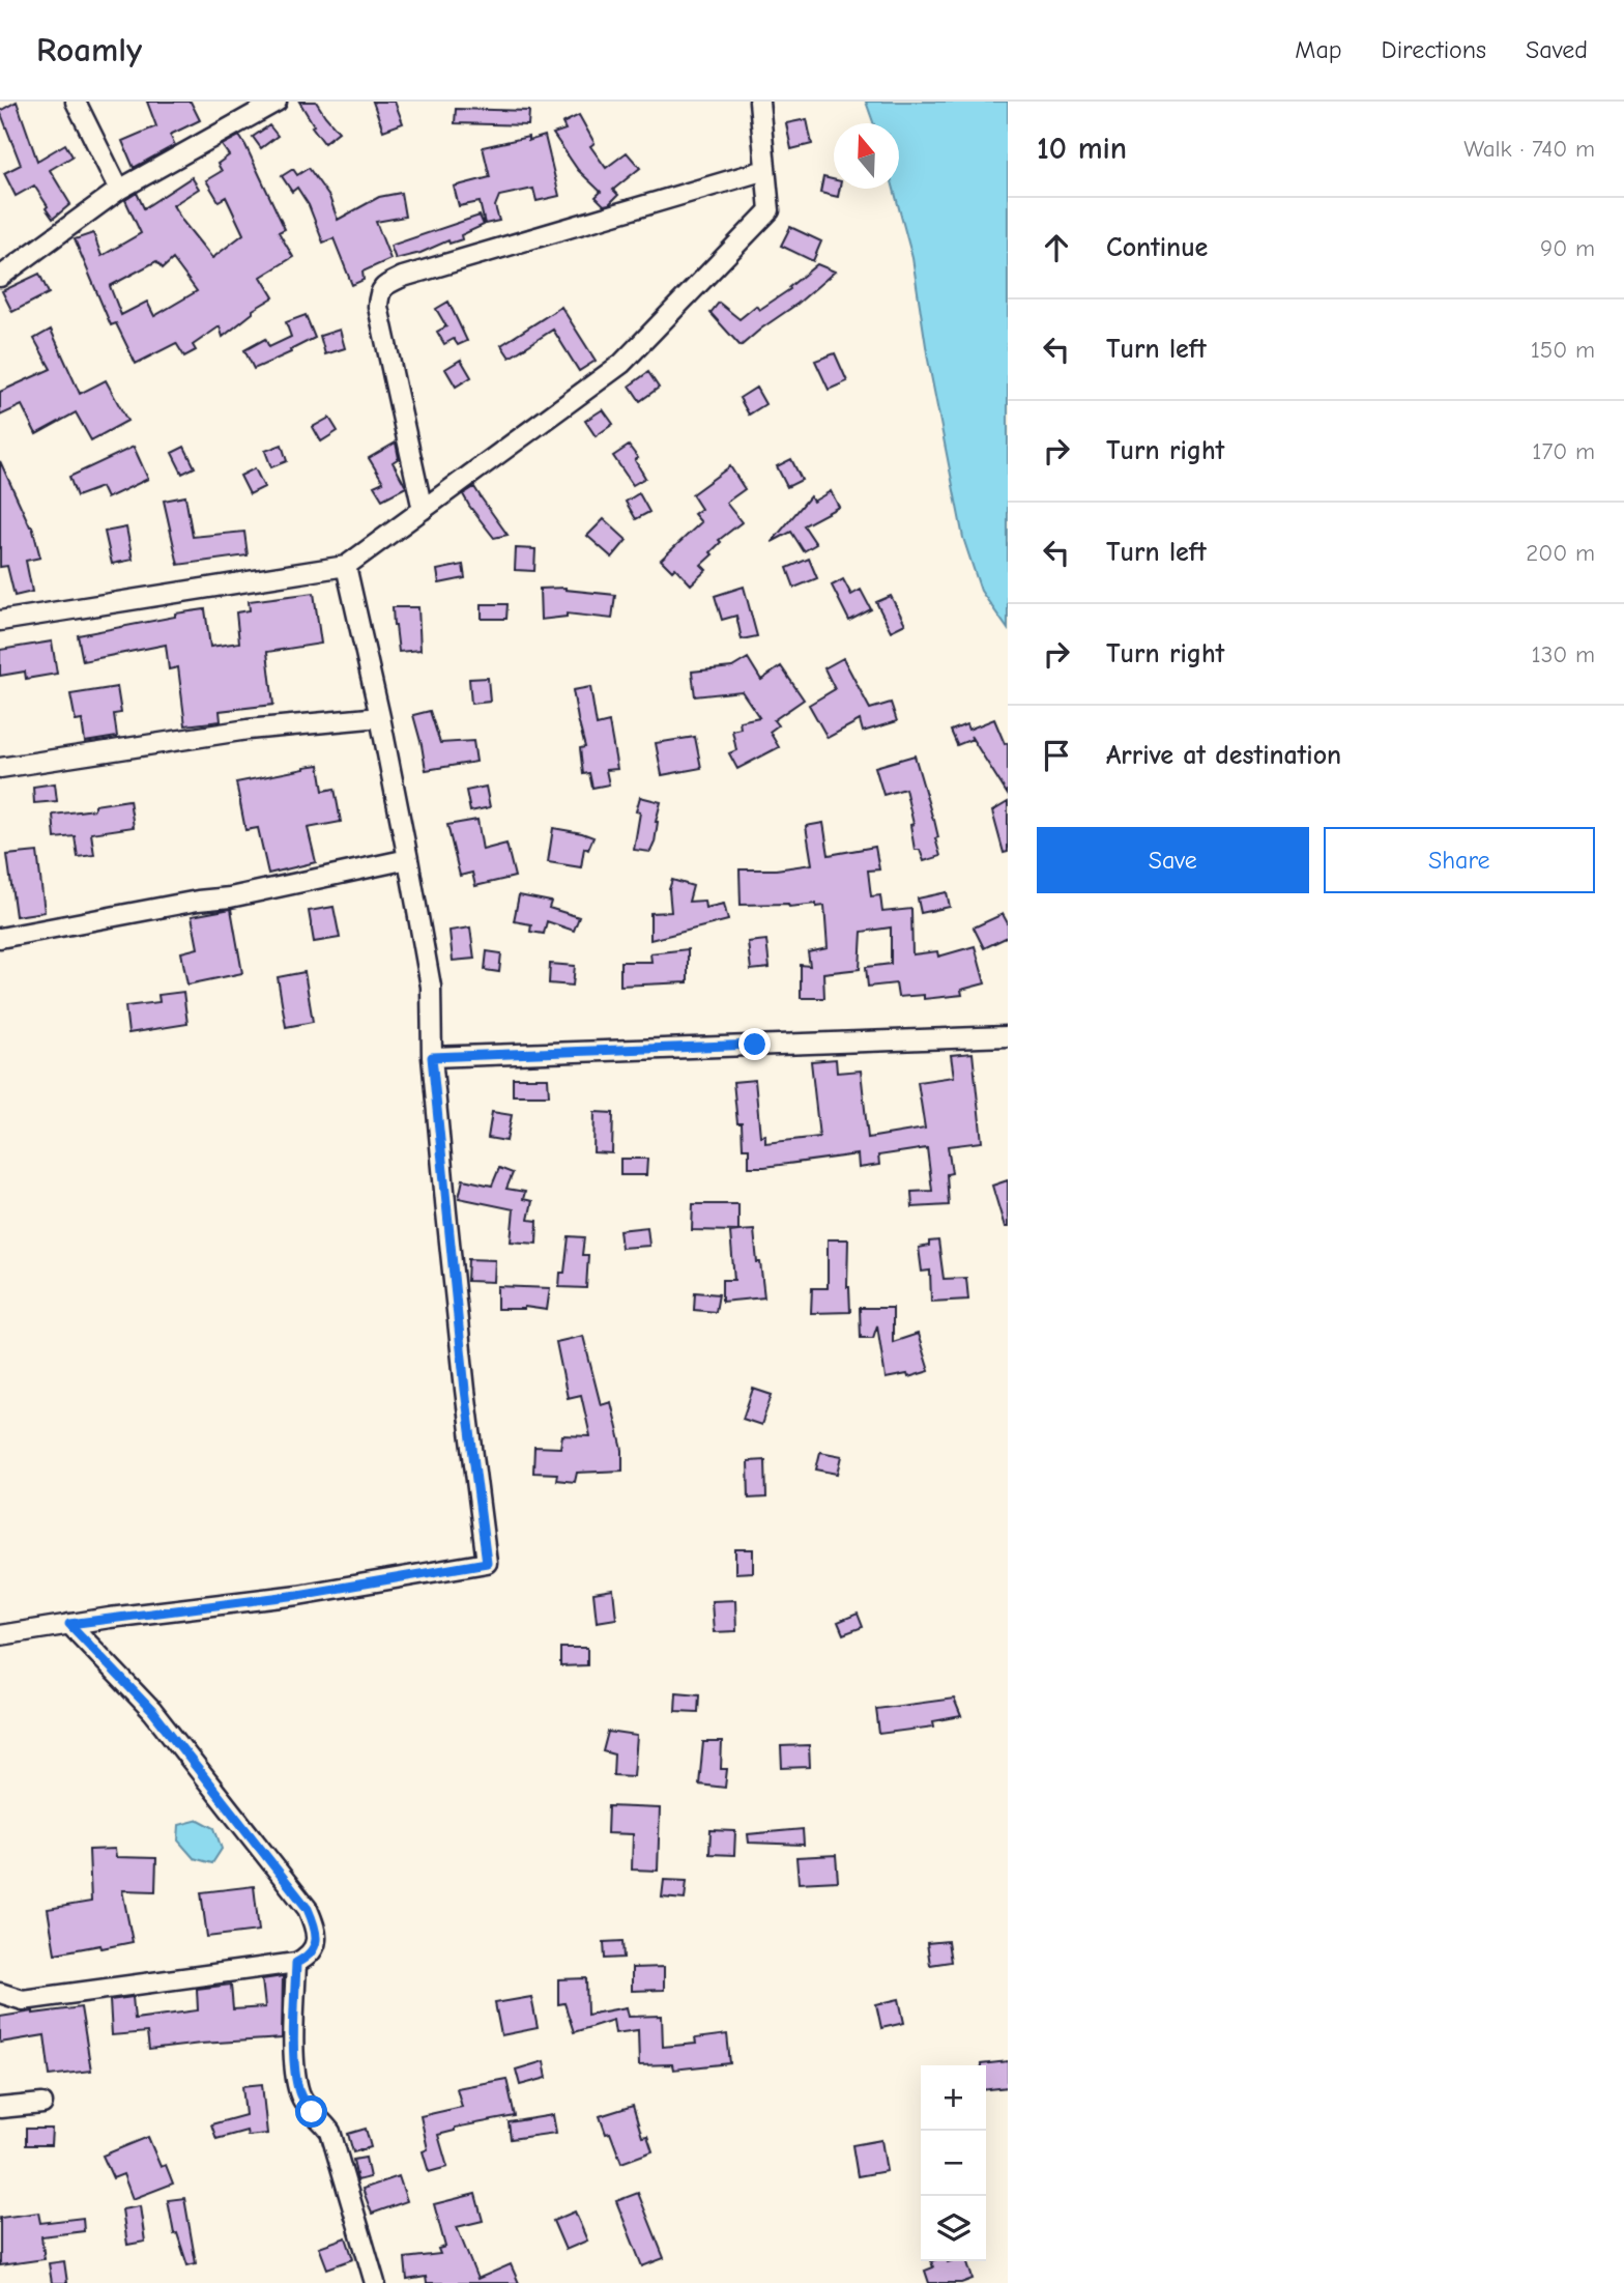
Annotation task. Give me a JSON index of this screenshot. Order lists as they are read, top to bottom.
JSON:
{
  "north": "top",
  "page": {
    "header": "Roamly",
    "nav": ["Map", "Directions", "Saved"],
    "heading": ["10 min", "Walk · 740 m"],
    "list": [
      ["Continue", "90 m"],
      ["Turn left", "150 m"],
      ["Turn right", "170 m"],
      ["Turn left", "200 m"],
      ["Turn right", "130 m"],
      "Arrive at destination"
    ],
    "buttons": ["Save", "Share"],
    "map_buttons": ["+", "−"]
  }
}
